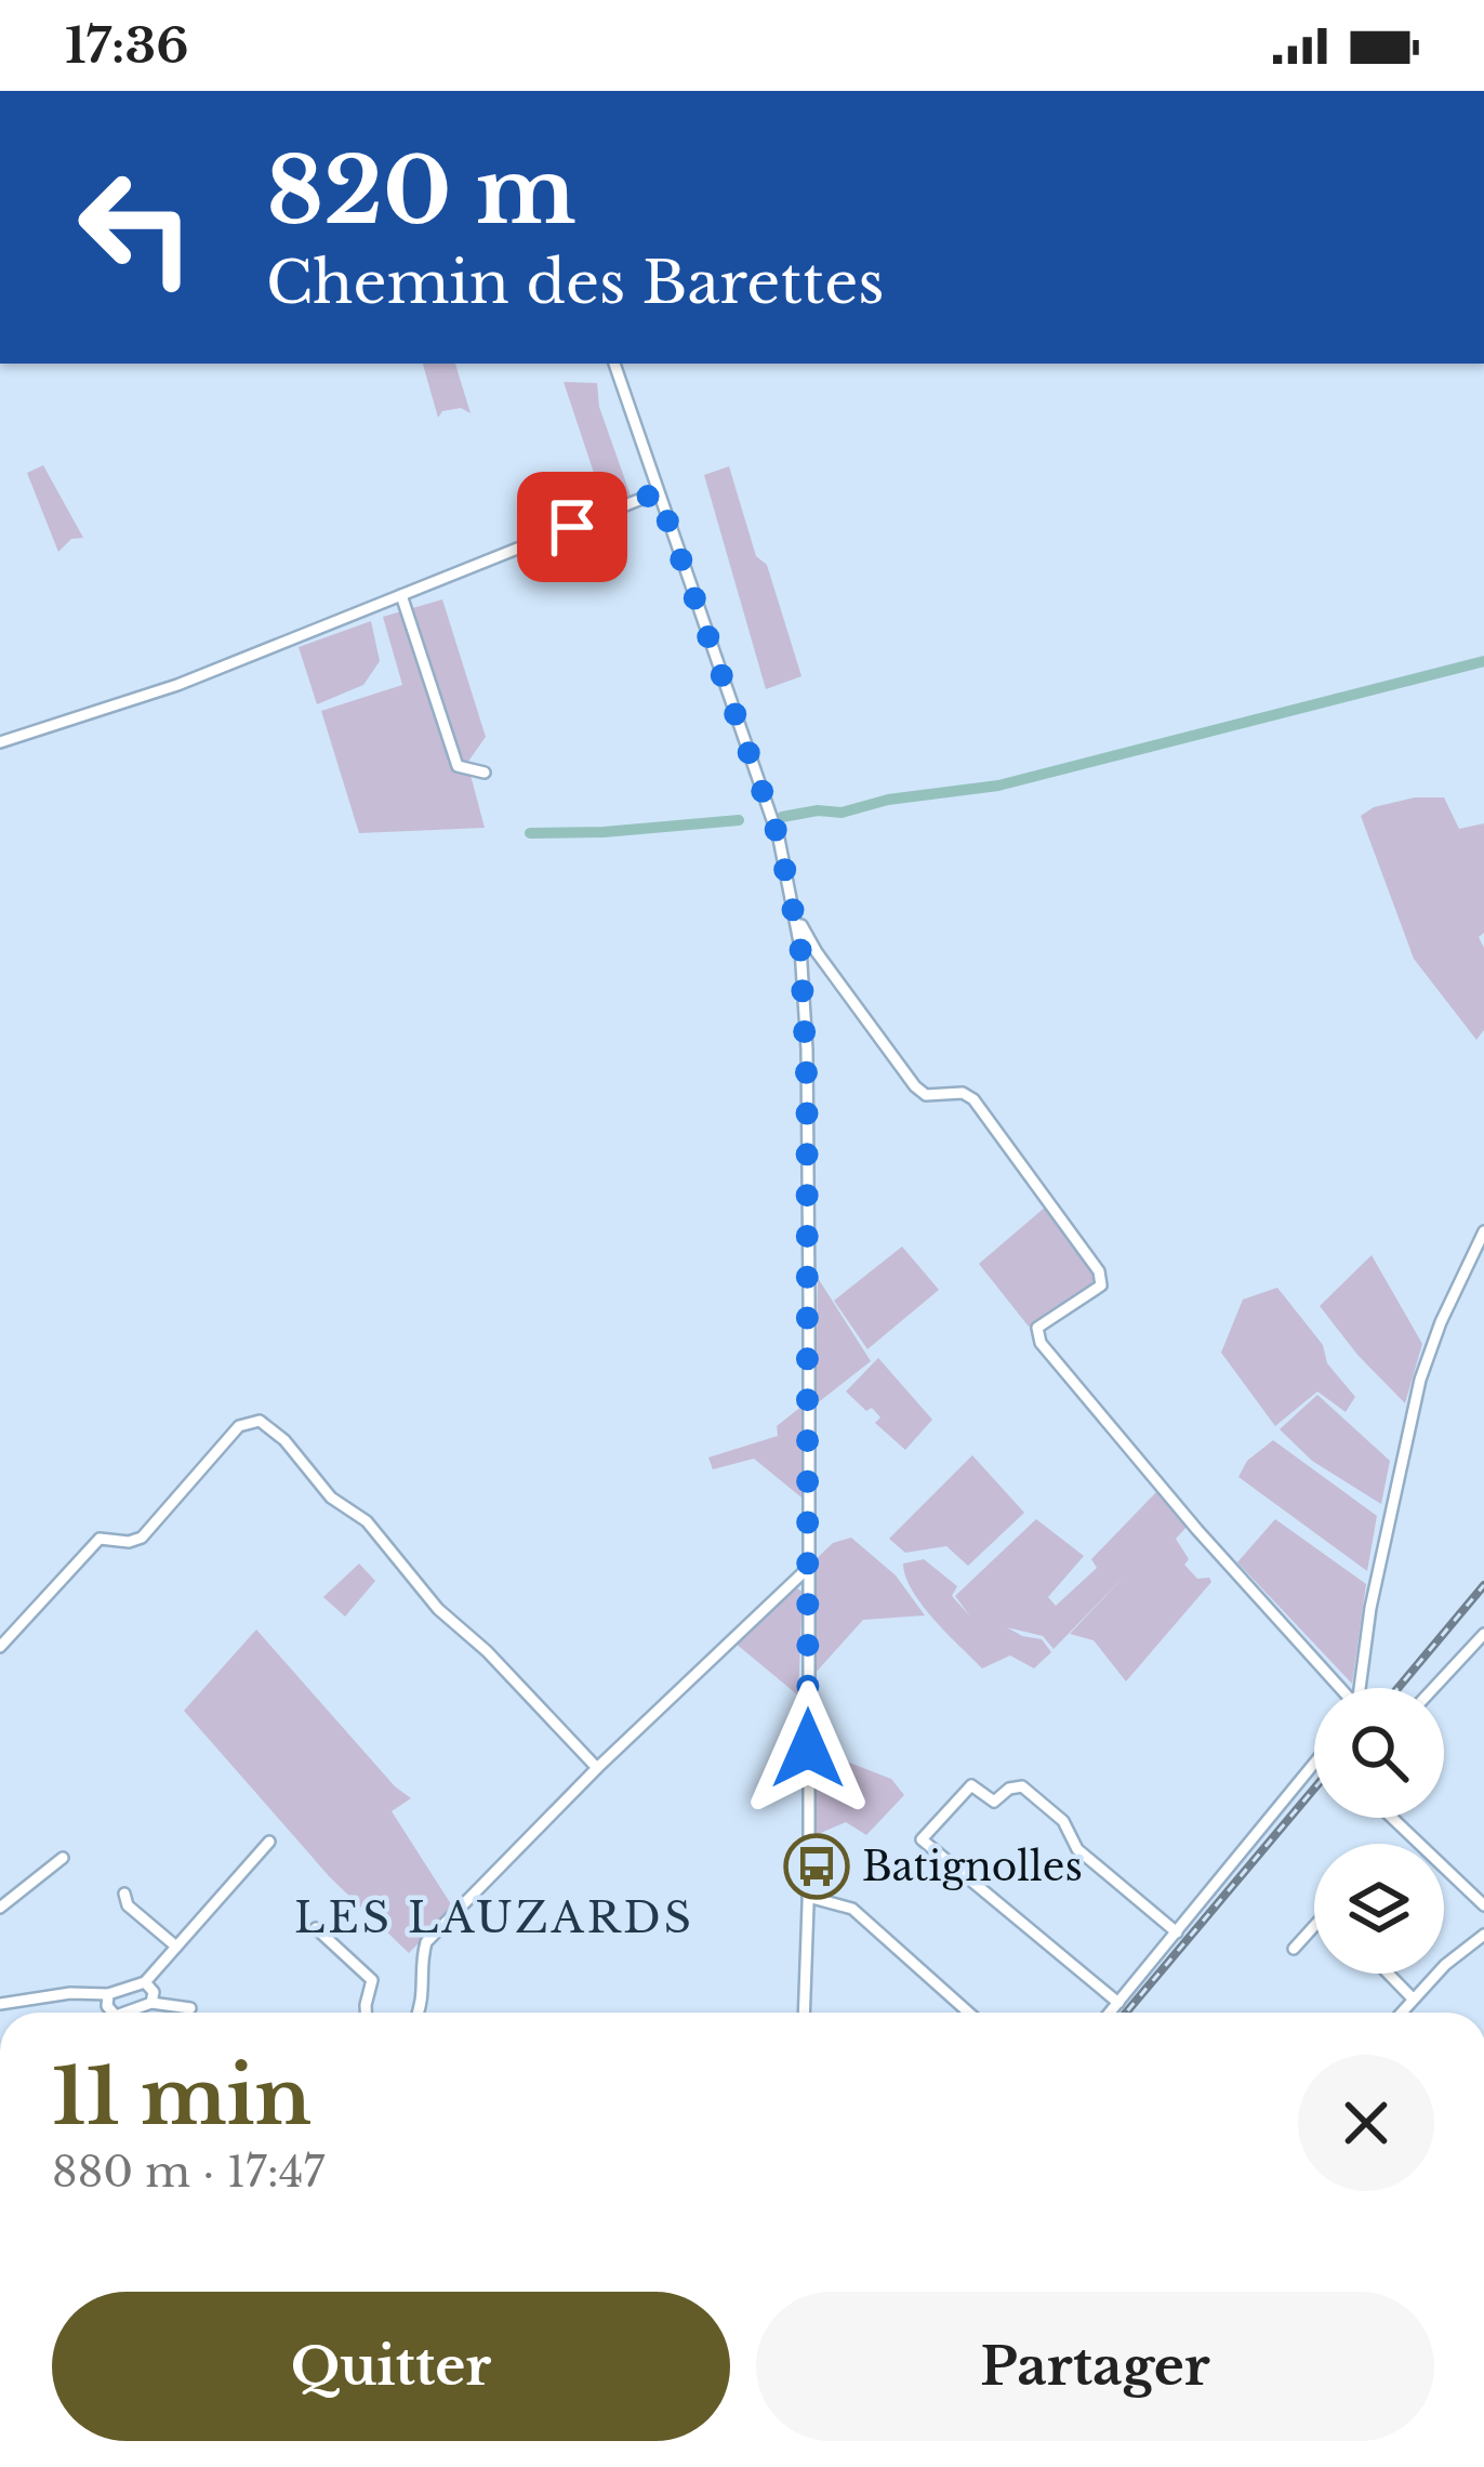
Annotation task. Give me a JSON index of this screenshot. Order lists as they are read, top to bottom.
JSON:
{
  "districts": ["LES LAUZARDS"],
  "places": {
    "bus stop": ["Batignolles"]
  },
  "page": {
    "status": "17:36",
    "turn": ["820 m", "Chemin des Barettes"],
    "heading": ["11 min", "880 m · 17:47"],
    "buttons": ["Quitter", "Partager"]
  }
}
